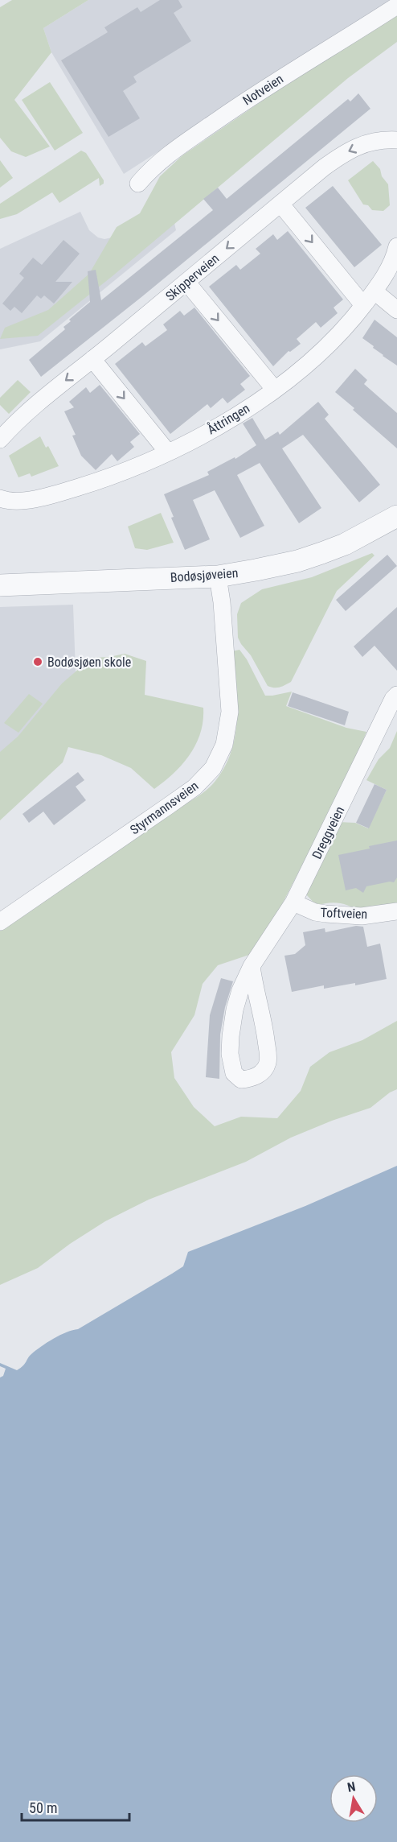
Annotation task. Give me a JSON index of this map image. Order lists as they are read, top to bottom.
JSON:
{
  "streets": {
    "street": [
      "Notveien",
      "Skipperveien",
      "Åttringen",
      "Bodøsjøveien",
      "Styrmannsveien",
      "Dreggveien",
      "Toftveien"
    ]
  },
  "crossings": [
    ["Bodøsjøveien", "Styrmannsveien"],
    ["Dreggveien", "Toftveien"]
  ],
  "one_way": ["Skipperveien"],
  "places": ["Bodøsjøen skole"],
  "scale_bar": "50 m",
  "north": "top"
}
